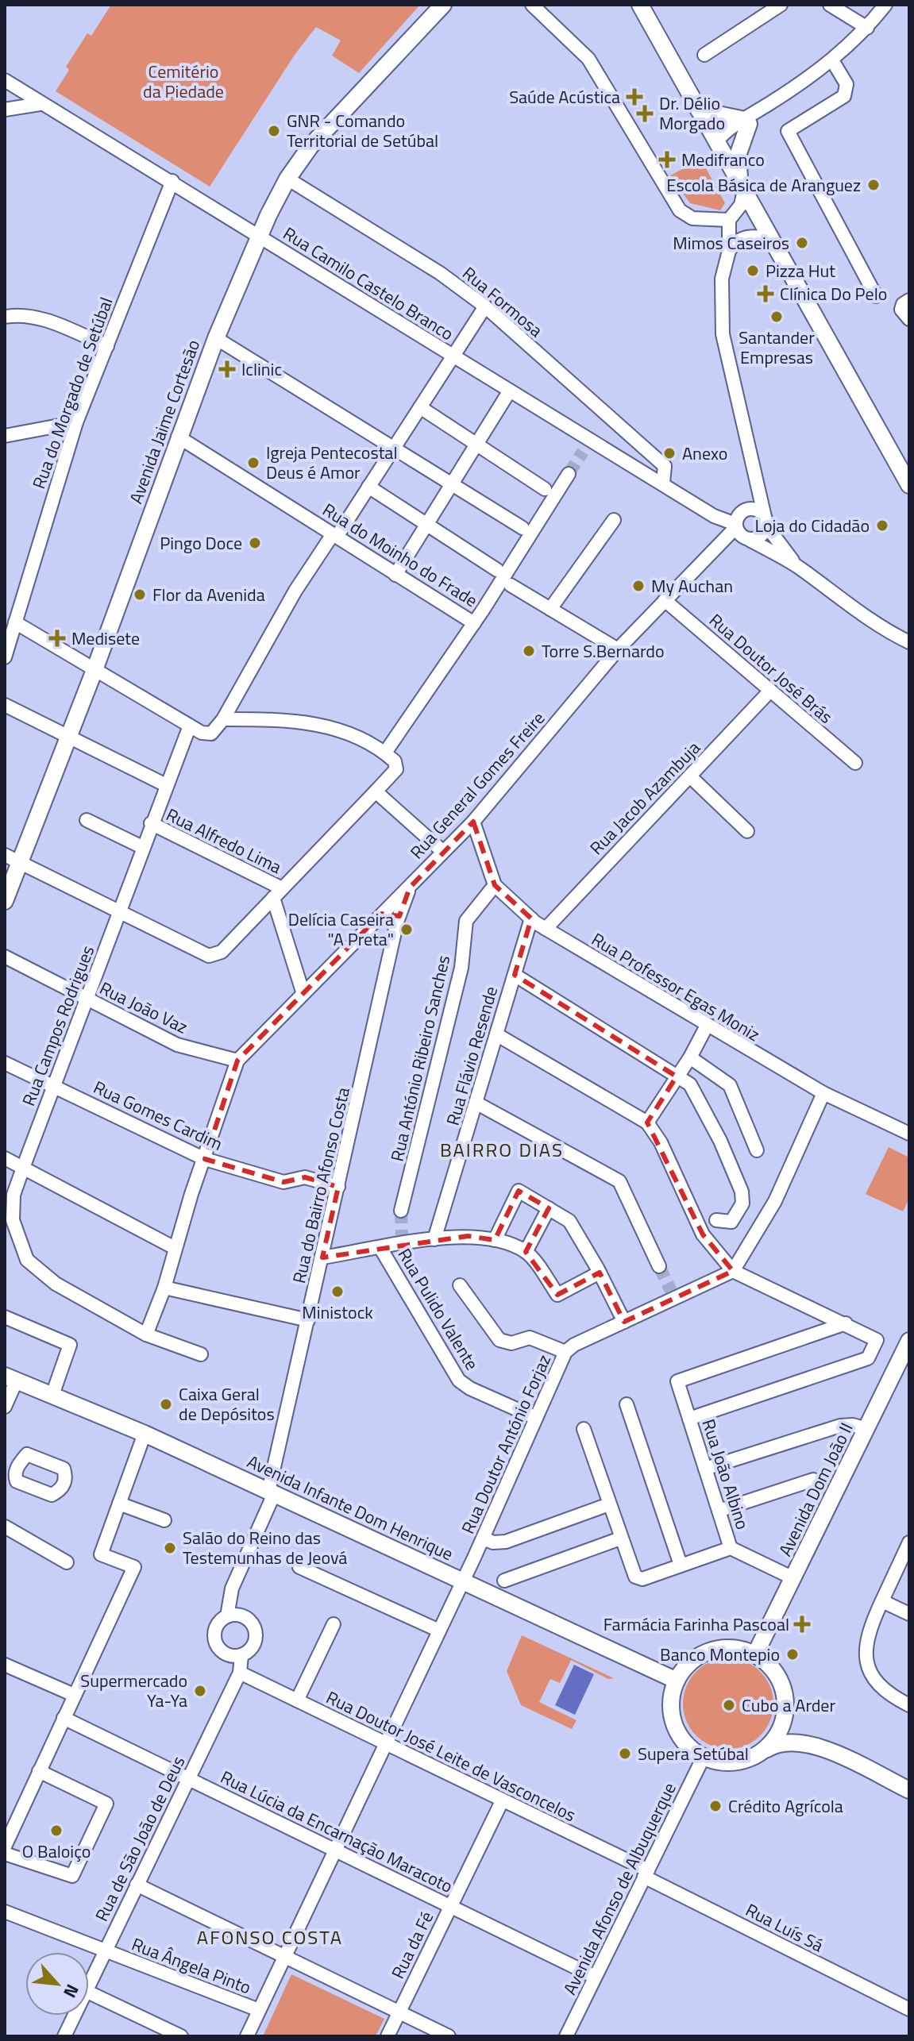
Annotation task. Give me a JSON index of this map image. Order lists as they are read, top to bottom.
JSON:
{
  "streets": {
    "main road": ["Avenida Jaime Cortesão", "Avenida Dom João II", "Avenida Infante Dom Henrique"],
    "street": [
      "Rua Camilo Castelo Branco",
      "Rua Formosa",
      "Rua do Morgado de Setúbal",
      "Rua do Moinho do Frade",
      "Rua Doutor José Brás",
      "Rua General Gomes Freire",
      "Rua Jacob Azambuja",
      "Rua Alfredo Lima",
      "Rua Professor Egas Moniz",
      "Rua João Vaz",
      "Rua Campos Rodrigues",
      "Rua Flávio Resende",
      "Rua António Ribeiro Sanches",
      "Rua Gomes Cardim",
      "Rua do Bairro Afonso Costa",
      "Rua Pulido Valente",
      "Rua Doutor António Forjaz",
      "Rua João Albino",
      "Rua Doutor José Leite de Vasconcelos",
      "Rua Lúcia da Encarnação Maracoto",
      "Rua de São João de Deus",
      "Avenida Afonso de Albuquerque",
      "Rua Luís Sá",
      "Rua da Fé",
      "Rua Ângela Pinto"
    ]
  },
  "crossings": [
    ["Rua Camilo Castelo Branco", "Rua Formosa"],
    ["Rua Camilo Castelo Branco", "Rua do Morgado de Setúbal"],
    ["Rua Camilo Castelo Branco", "Avenida Jaime Cortesão"],
    ["Rua Camilo Castelo Branco", "Rua General Gomes Freire"],
    ["Rua Formosa", "Avenida Jaime Cortesão"],
    ["Avenida Jaime Cortesão", "Rua do Moinho do Frade"],
    ["Rua Doutor José Brás", "Rua General Gomes Freire"],
    ["Rua Doutor José Brás", "Rua Jacob Azambuja"],
    ["Rua General Gomes Freire", "Rua Professor Egas Moniz"],
    ["Rua General Gomes Freire", "Rua João Vaz"],
    ["Rua General Gomes Freire", "Rua do Bairro Afonso Costa"],
    ["Rua Jacob Azambuja", "Rua Professor Egas Moniz"],
    ["Rua Jacob Azambuja", "Rua Flávio Resende"],
    ["Rua Alfredo Lima", "Rua Campos Rodrigues"],
    ["Rua Professor Egas Moniz", "Rua Flávio Resende"],
    ["Rua Professor Egas Moniz", "Rua António Ribeiro Sanches"],
    ["Rua João Vaz", "Rua Campos Rodrigues"],
    ["Rua Campos Rodrigues", "Rua Gomes Cardim"],
    ["Rua Gomes Cardim", "Rua do Bairro Afonso Costa"],
    ["Rua do Bairro Afonso Costa", "Avenida Infante Dom Henrique"],
    ["Rua Pulido Valente", "Rua Doutor António Forjaz"],
    ["Rua Doutor António Forjaz", "Avenida Infante Dom Henrique"],
    ["Rua Doutor António Forjaz", "Rua Doutor José Leite de Vasconcelos"],
    ["Rua Doutor António Forjaz", "Rua Lúcia da Encarnação Maracoto"],
    ["Rua Doutor António Forjaz", "Rua Ângela Pinto"],
    ["Rua João Albino", "Avenida Dom João II"],
    ["Avenida Dom João II", "Avenida Infante Dom Henrique"],
    ["Avenida Dom João II", "Avenida Afonso de Albuquerque"],
    ["Avenida Infante Dom Henrique", "Avenida Afonso de Albuquerque"],
    ["Rua Doutor José Leite de Vasconcelos", "Rua de São João de Deus"],
    ["Rua Doutor José Leite de Vasconcelos", "Avenida Afonso de Albuquerque"],
    ["Rua Doutor José Leite de Vasconcelos", "Rua Luís Sá"],
    ["Rua Doutor José Leite de Vasconcelos", "Rua da Fé"],
    ["Rua Lúcia da Encarnação Maracoto", "Rua de São João de Deus"],
    ["Rua Lúcia da Encarnação Maracoto", "Avenida Afonso de Albuquerque"],
    ["Rua Lúcia da Encarnação Maracoto", "Rua da Fé"],
    ["Rua de São João de Deus", "Rua Ângela Pinto"],
    ["Avenida Afonso de Albuquerque", "Rua Luís Sá"]
  ],
  "districts": ["BAIRRO DIAS", "AFONSO COSTA"],
  "parks": ["Cemitério da Piedade"],
  "places": {
    "health": [
      "Saúde Acústica",
      "Dr. Délio Morgado",
      "Medifranco",
      "Clínica Do Pelo",
      "Iclinic",
      "Medisete",
      "Farmácia Farinha Pascoal"
    ],
    "other": [
      "GNR - Comando Territorial de Setúbal",
      "Escola Básica de Aranguez",
      "Mimos Caseiros",
      "Pizza Hut",
      "Santander Empresas",
      "Anexo",
      "Igreja Pentecostal Deus é Amor",
      "Loja do Cidadão",
      "Pingo Doce",
      "My Auchan",
      "Flor da Avenida",
      "Torre S.Bernardo",
      "Delícia Caseira \"A Preta\"",
      "Ministock",
      "Caixa Geral de Depósitos",
      "Salão do Reino das Testemunhas de Jeová",
      "Banco Montepio",
      "Supermercado Ya-Ya",
      "Cubo a Arder",
      "Supera Setúbal",
      "Crédito Agrícola",
      "O Baloiço"
    ]
  },
  "north": "bottom right"
}
